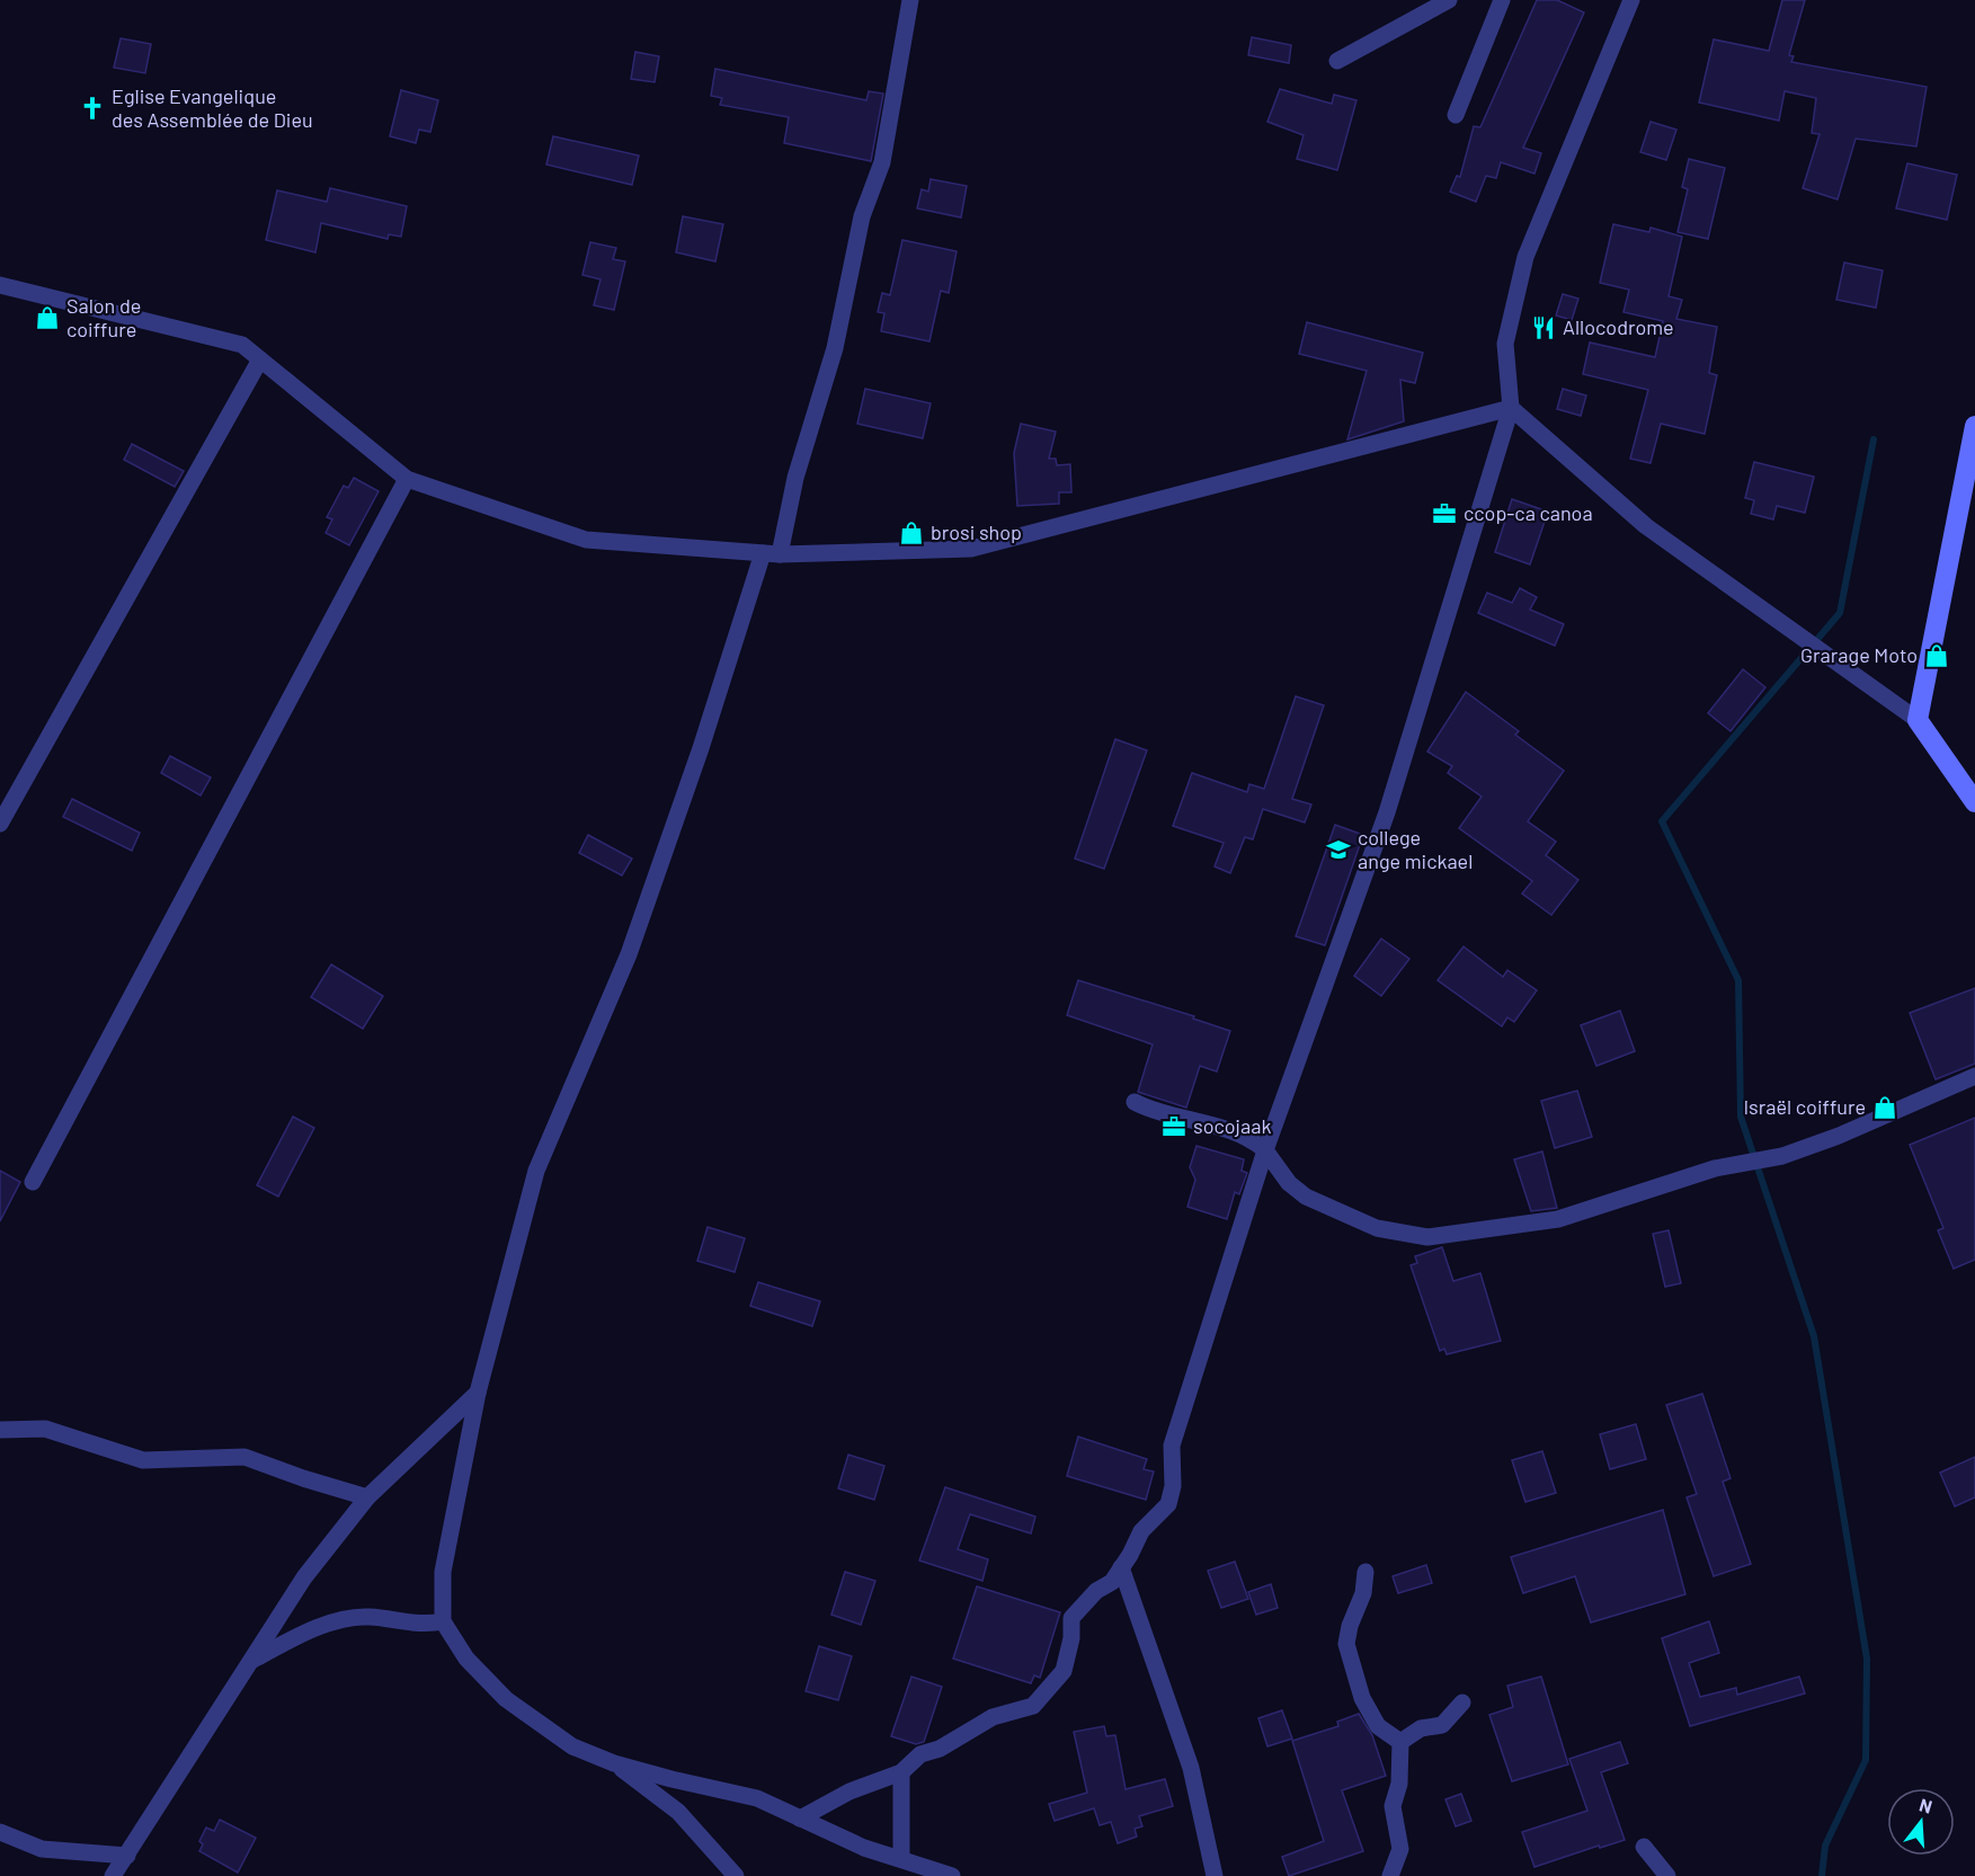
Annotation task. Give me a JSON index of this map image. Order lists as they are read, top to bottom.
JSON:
{
  "places": {
    "church": ["Eglise Evangelique des Assemblée de Dieu"],
    "shop": [
      "Salon de coiffure",
      "brosi shop",
      "Grarage Moto",
      "Israël coiffure"
    ],
    "restaurant": ["Allocodrome"],
    "office": ["ccop-ca canoa", "socojaak"],
    "school or university": ["college ange mickael"]
  },
  "north": "top"
}
